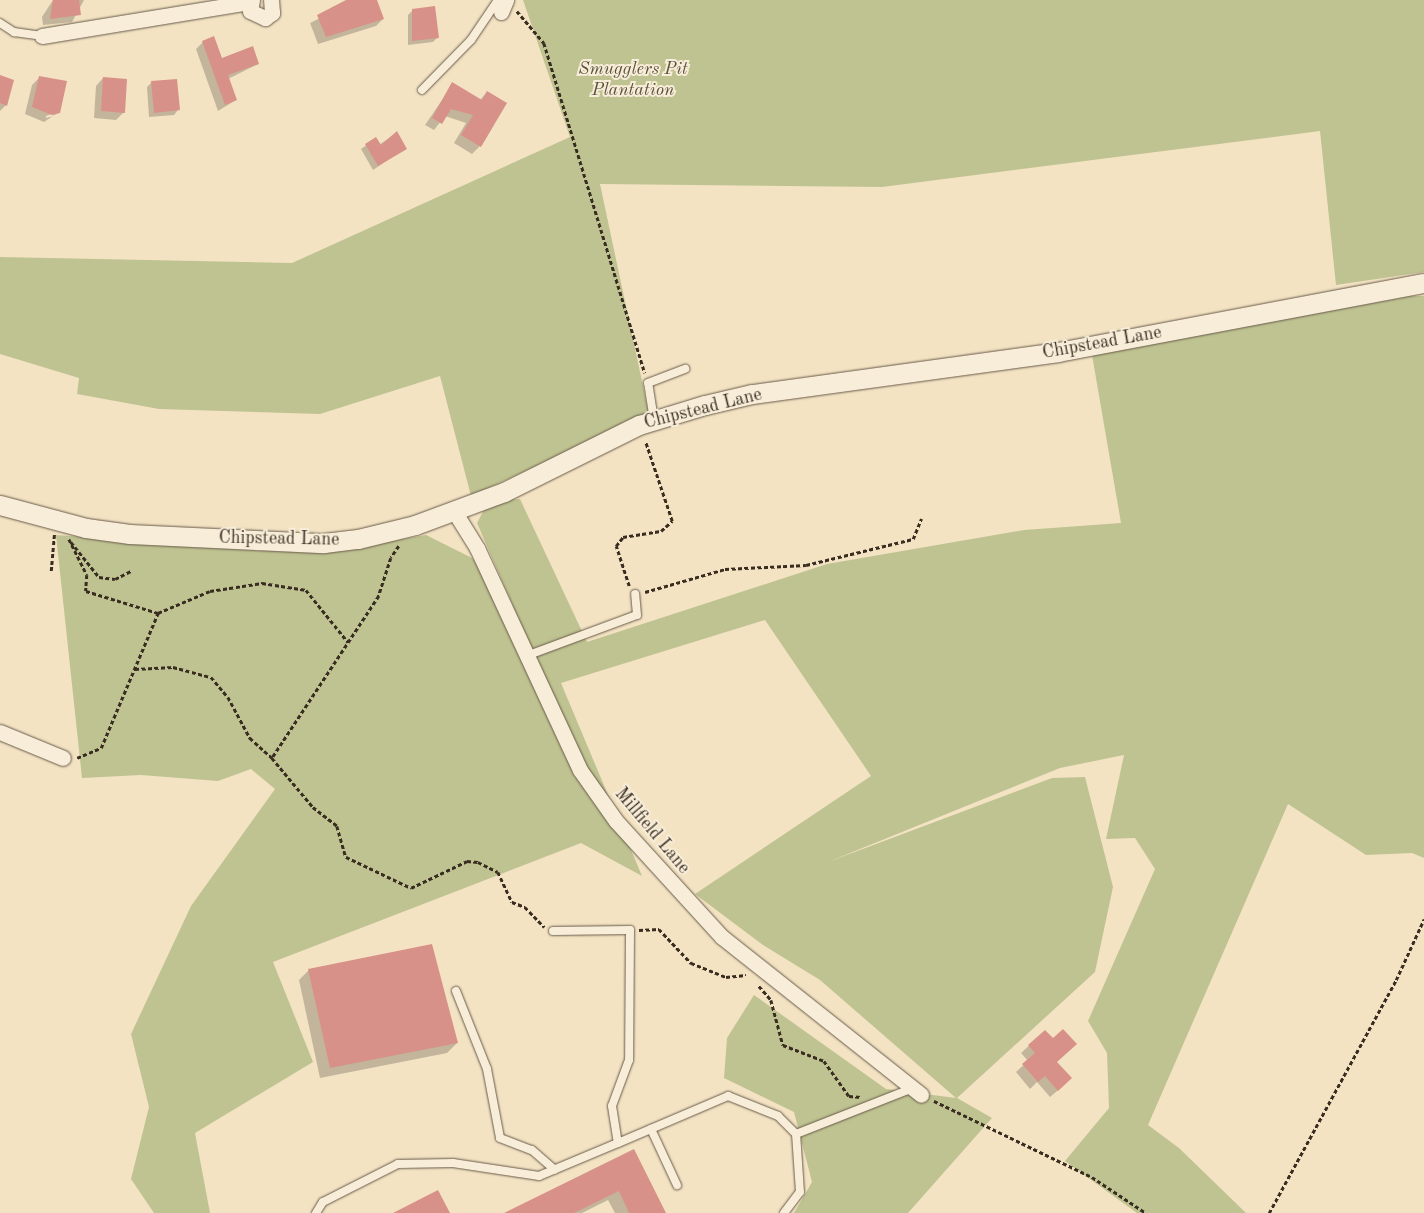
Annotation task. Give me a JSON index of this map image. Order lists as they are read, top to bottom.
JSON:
{
  "streets": {
    "street": ["Chipstead Lane", "Millfield Lane"]
  },
  "crossings": [
    ["Chipstead Lane", "Millfield Lane"]
  ],
  "parks": ["Smugglers Pit Plantation"]
}
